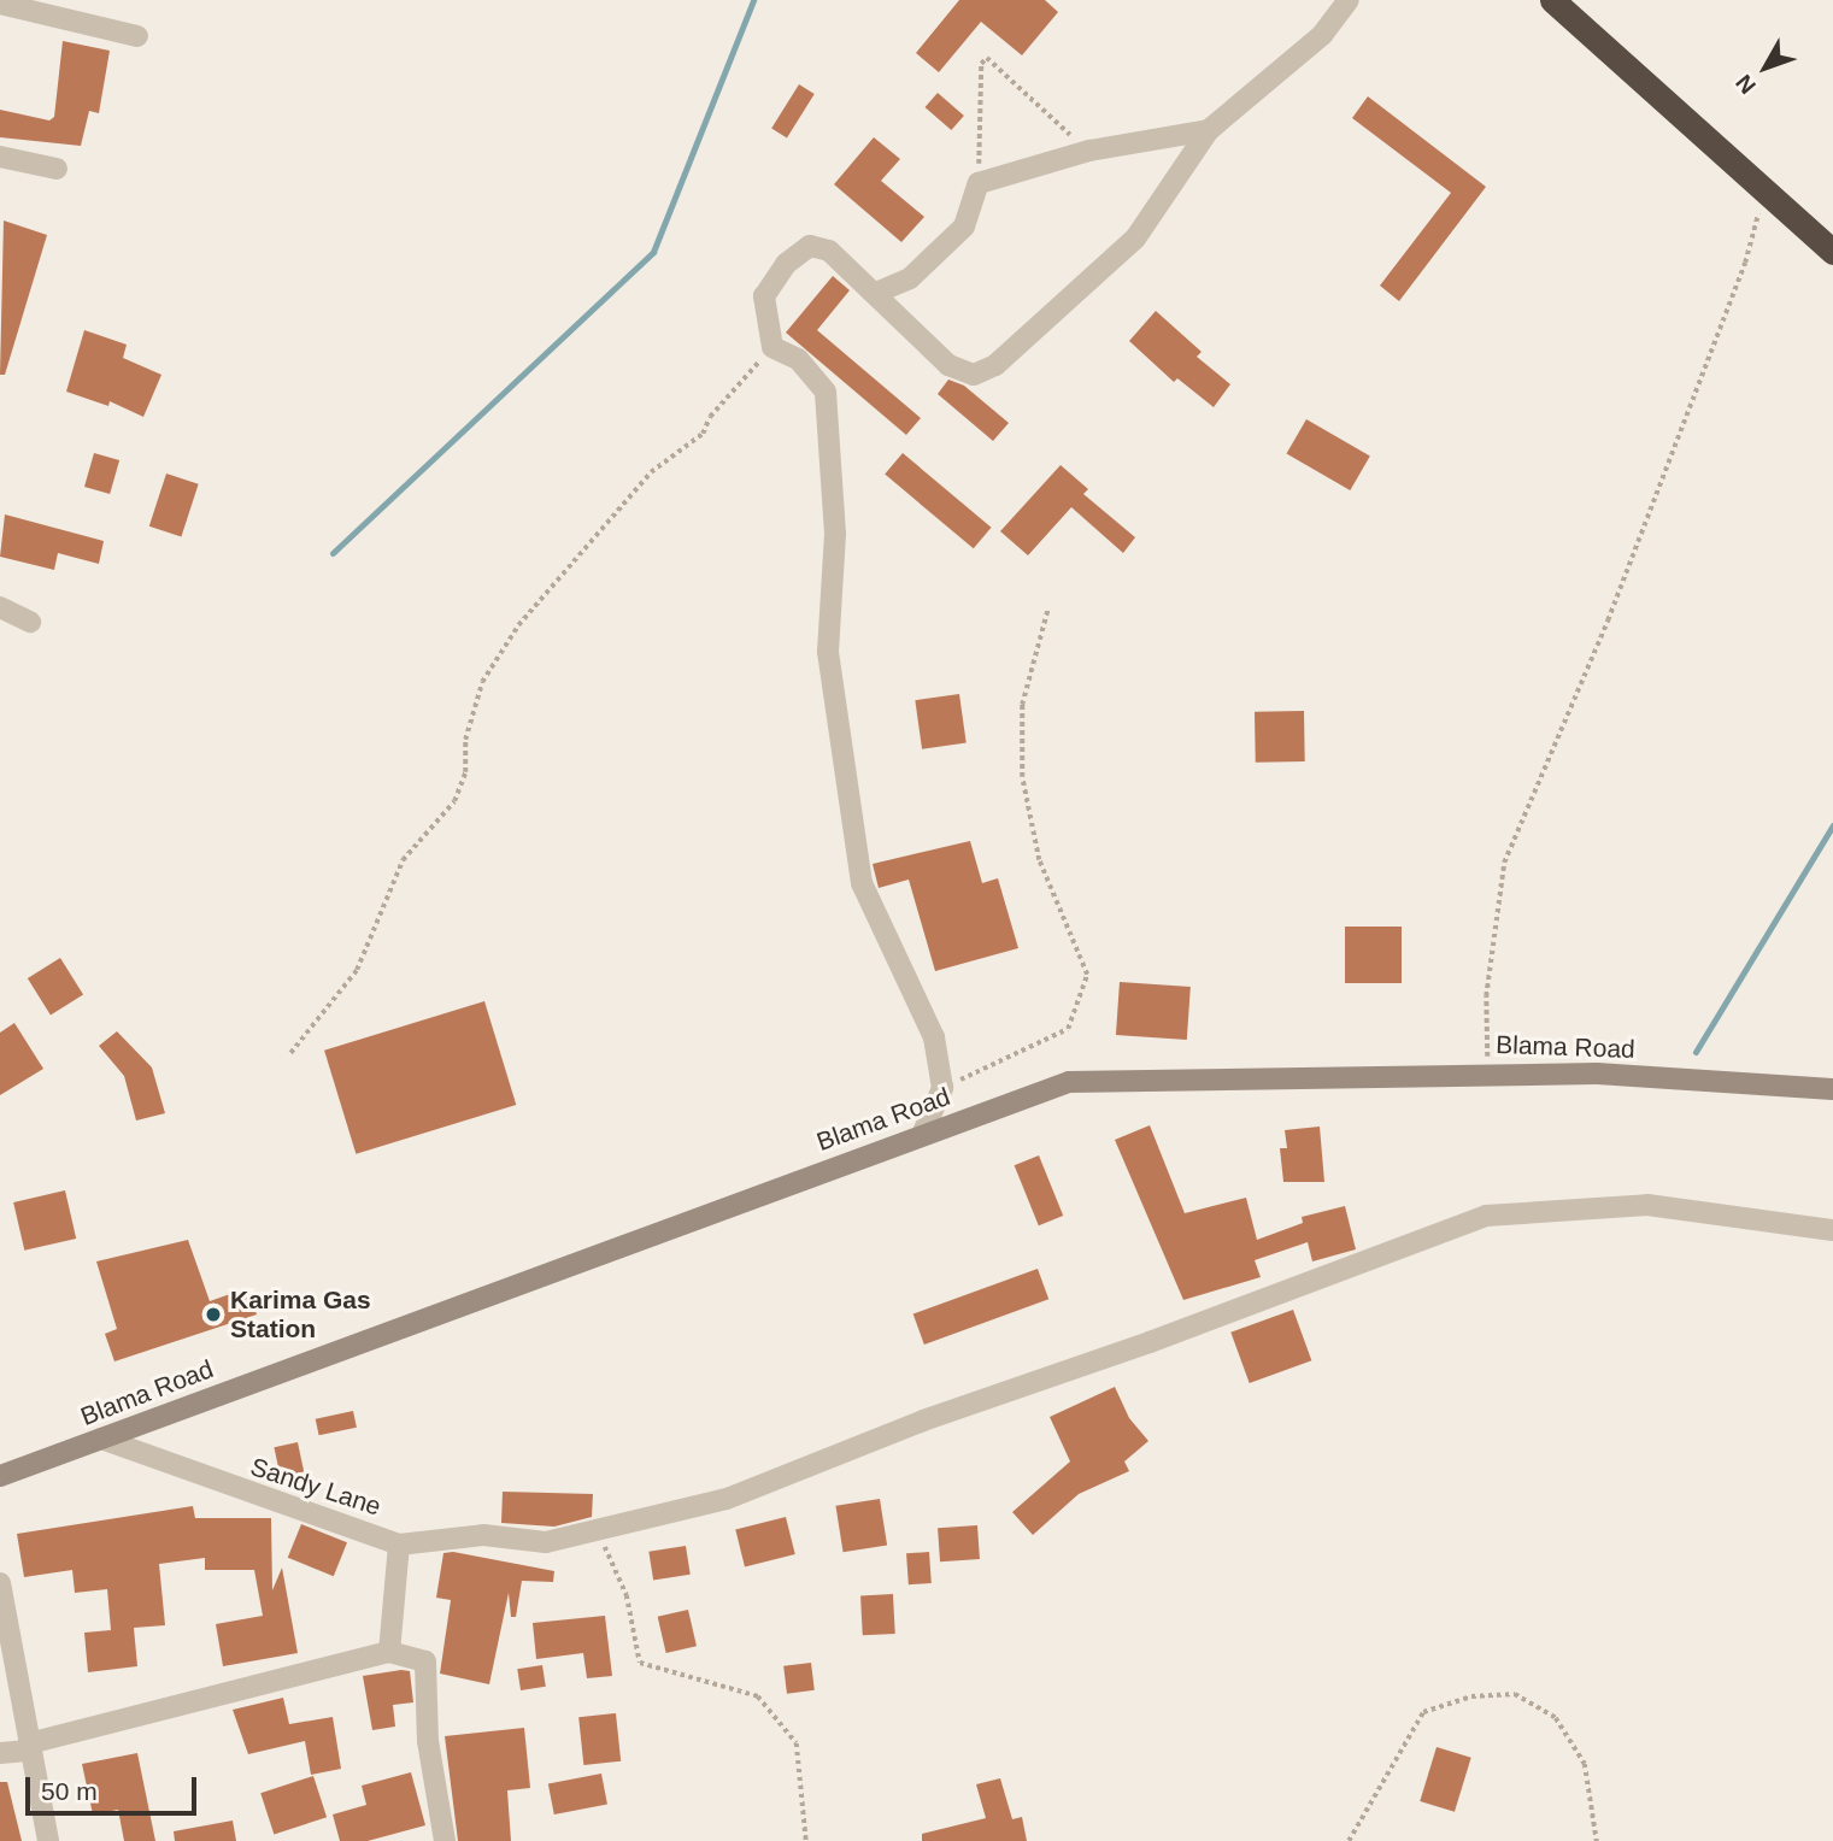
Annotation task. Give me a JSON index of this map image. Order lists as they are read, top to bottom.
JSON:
{
  "streets": {
    "street": ["Blama Road", "Sandy Lane"]
  },
  "crossings": [
    ["Blama Road", "Sandy Lane"]
  ],
  "places": ["Karima Gas Station"],
  "scale_bar": "50 m",
  "north": "bottom left"
}
